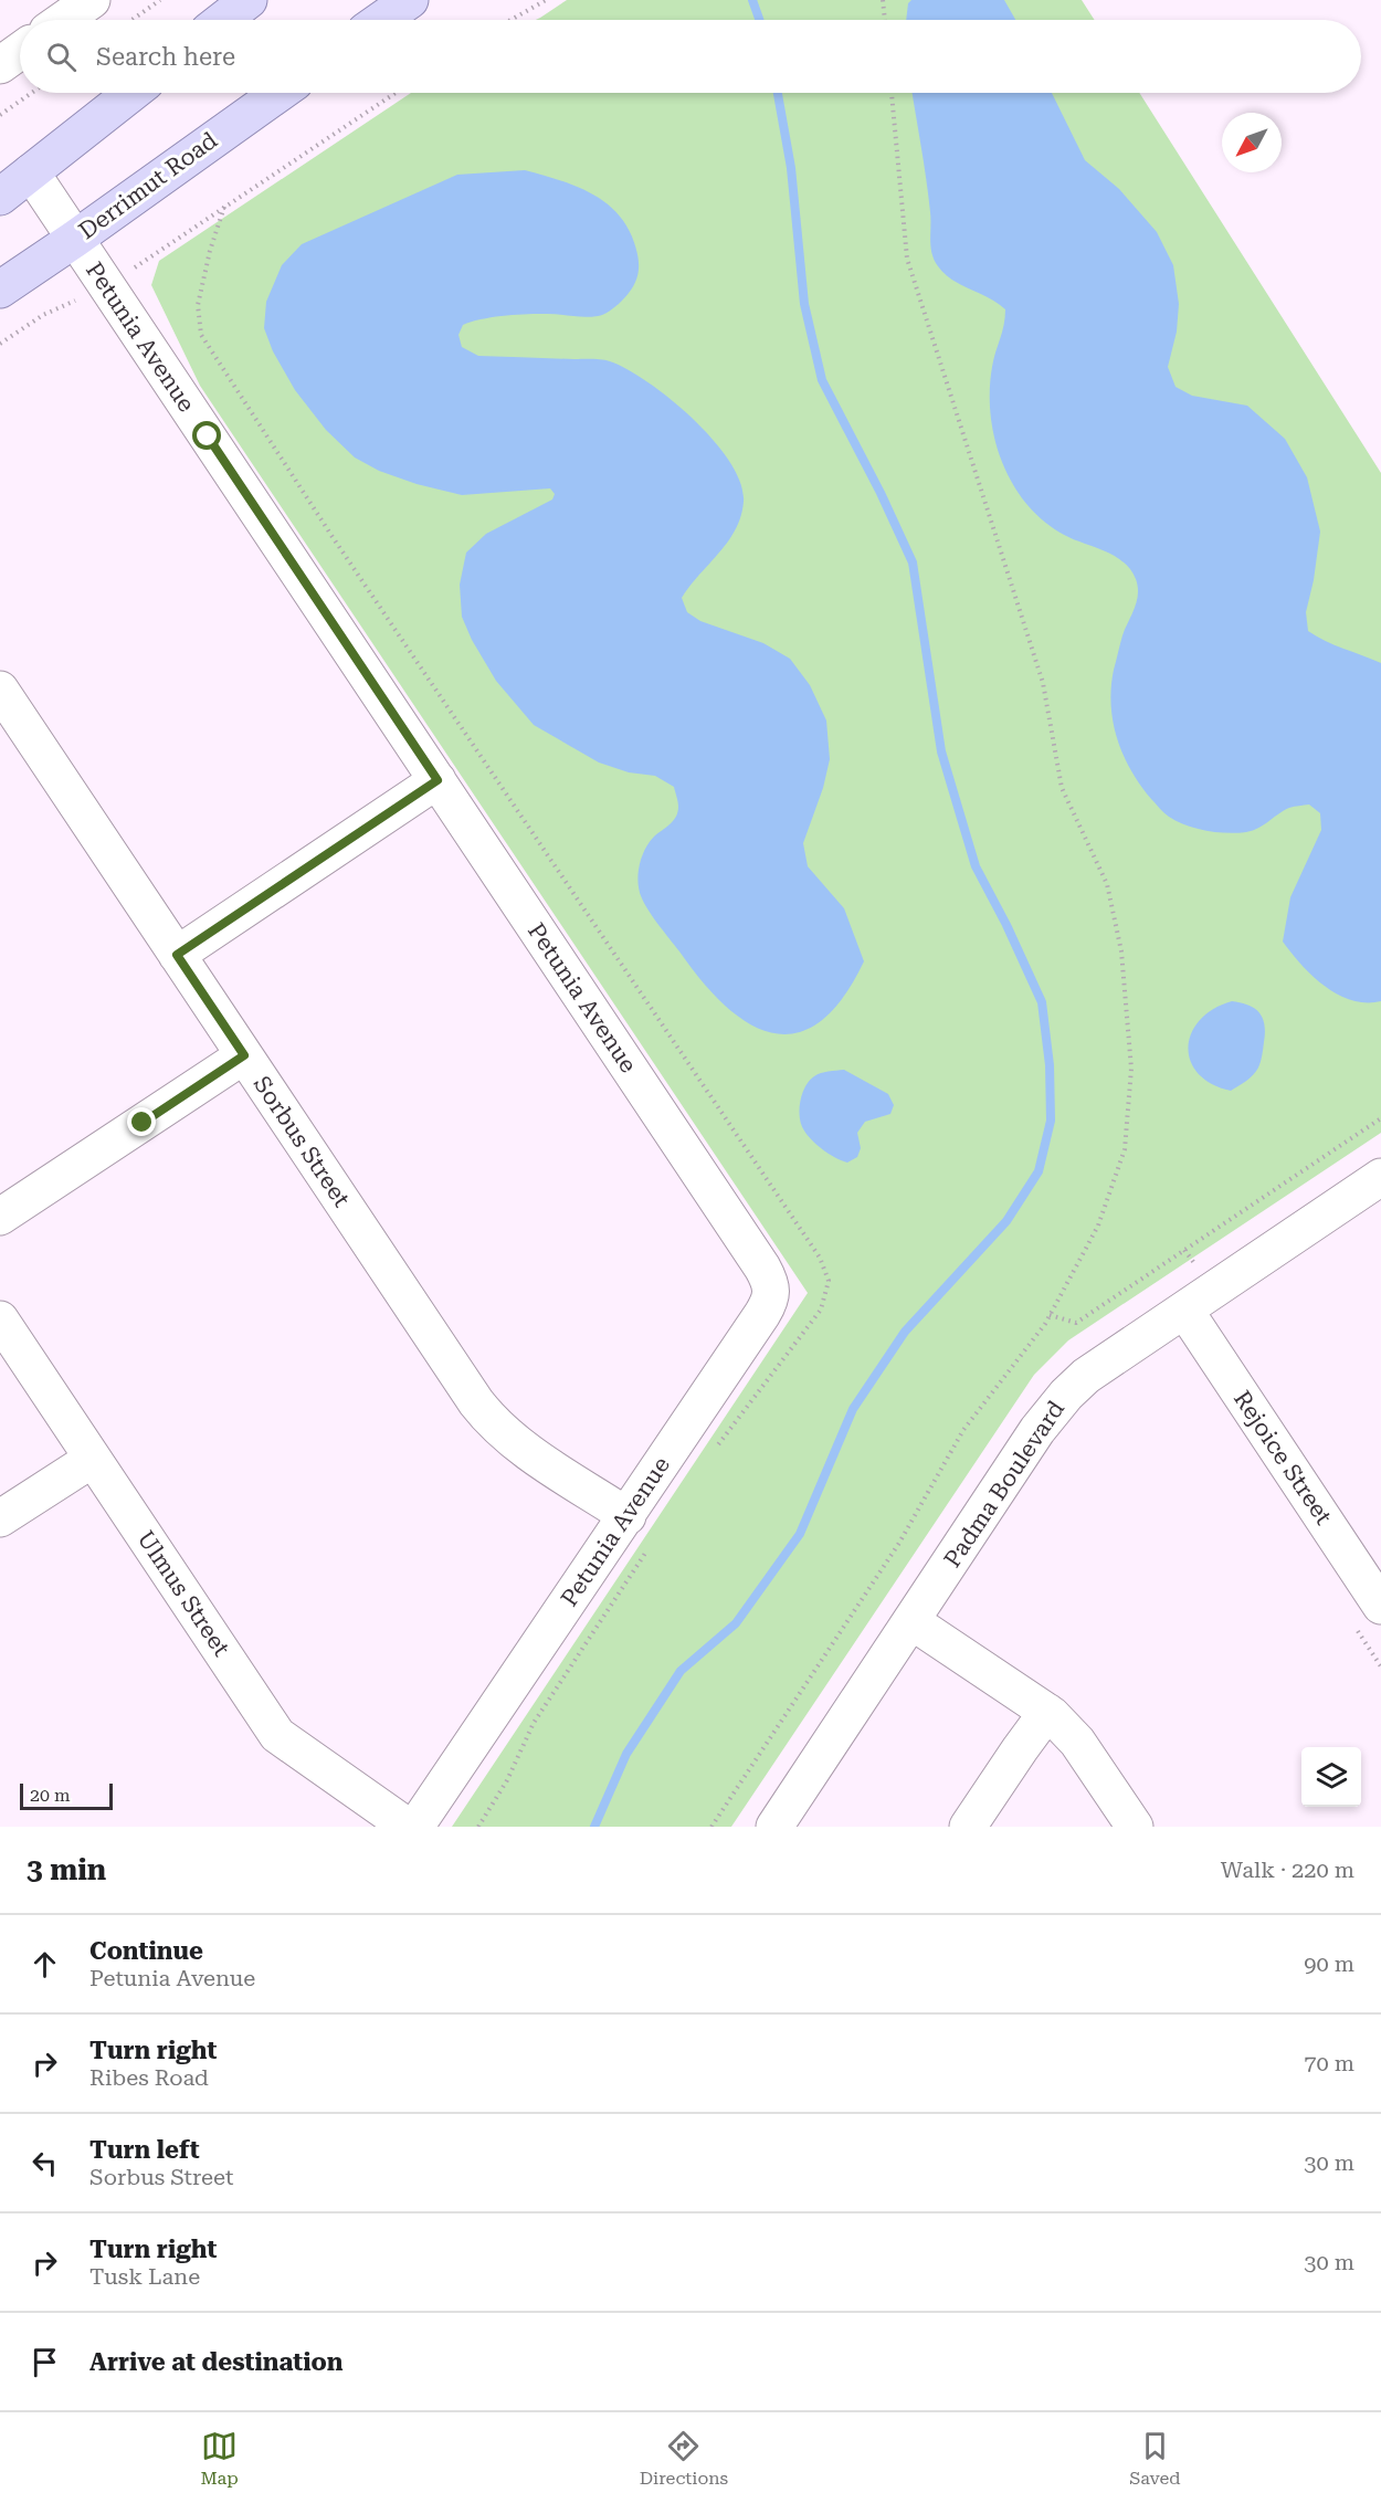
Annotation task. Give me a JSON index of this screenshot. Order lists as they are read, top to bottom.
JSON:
{
  "streets": {
    "main road": ["Derrimut Road"],
    "street": [
      "Petunia Avenue",
      "Sorbus Street",
      "Rejoice Street",
      "Padma Boulevard",
      "Ulmus Street"
    ]
  },
  "crossings": [
    ["Derrimut Road", "Petunia Avenue"],
    ["Petunia Avenue", "Sorbus Street"],
    ["Rejoice Street", "Padma Boulevard"]
  ],
  "scale_bar": "20 m",
  "north": "bottom left",
  "page": {
    "search": "Search here",
    "scale": "20 m",
    "heading": ["3 min", "Walk · 220 m"],
    "list": [
      ["Continue", "Petunia Avenue", "90 m"],
      ["Turn right", "Ribes Road", "70 m"],
      ["Turn left", "Sorbus Street", "30 m"],
      ["Turn right", "Tusk Lane", "30 m"],
      "Arrive at destination"
    ],
    "nav": ["Map", "Directions", "Saved"]
  }
}
